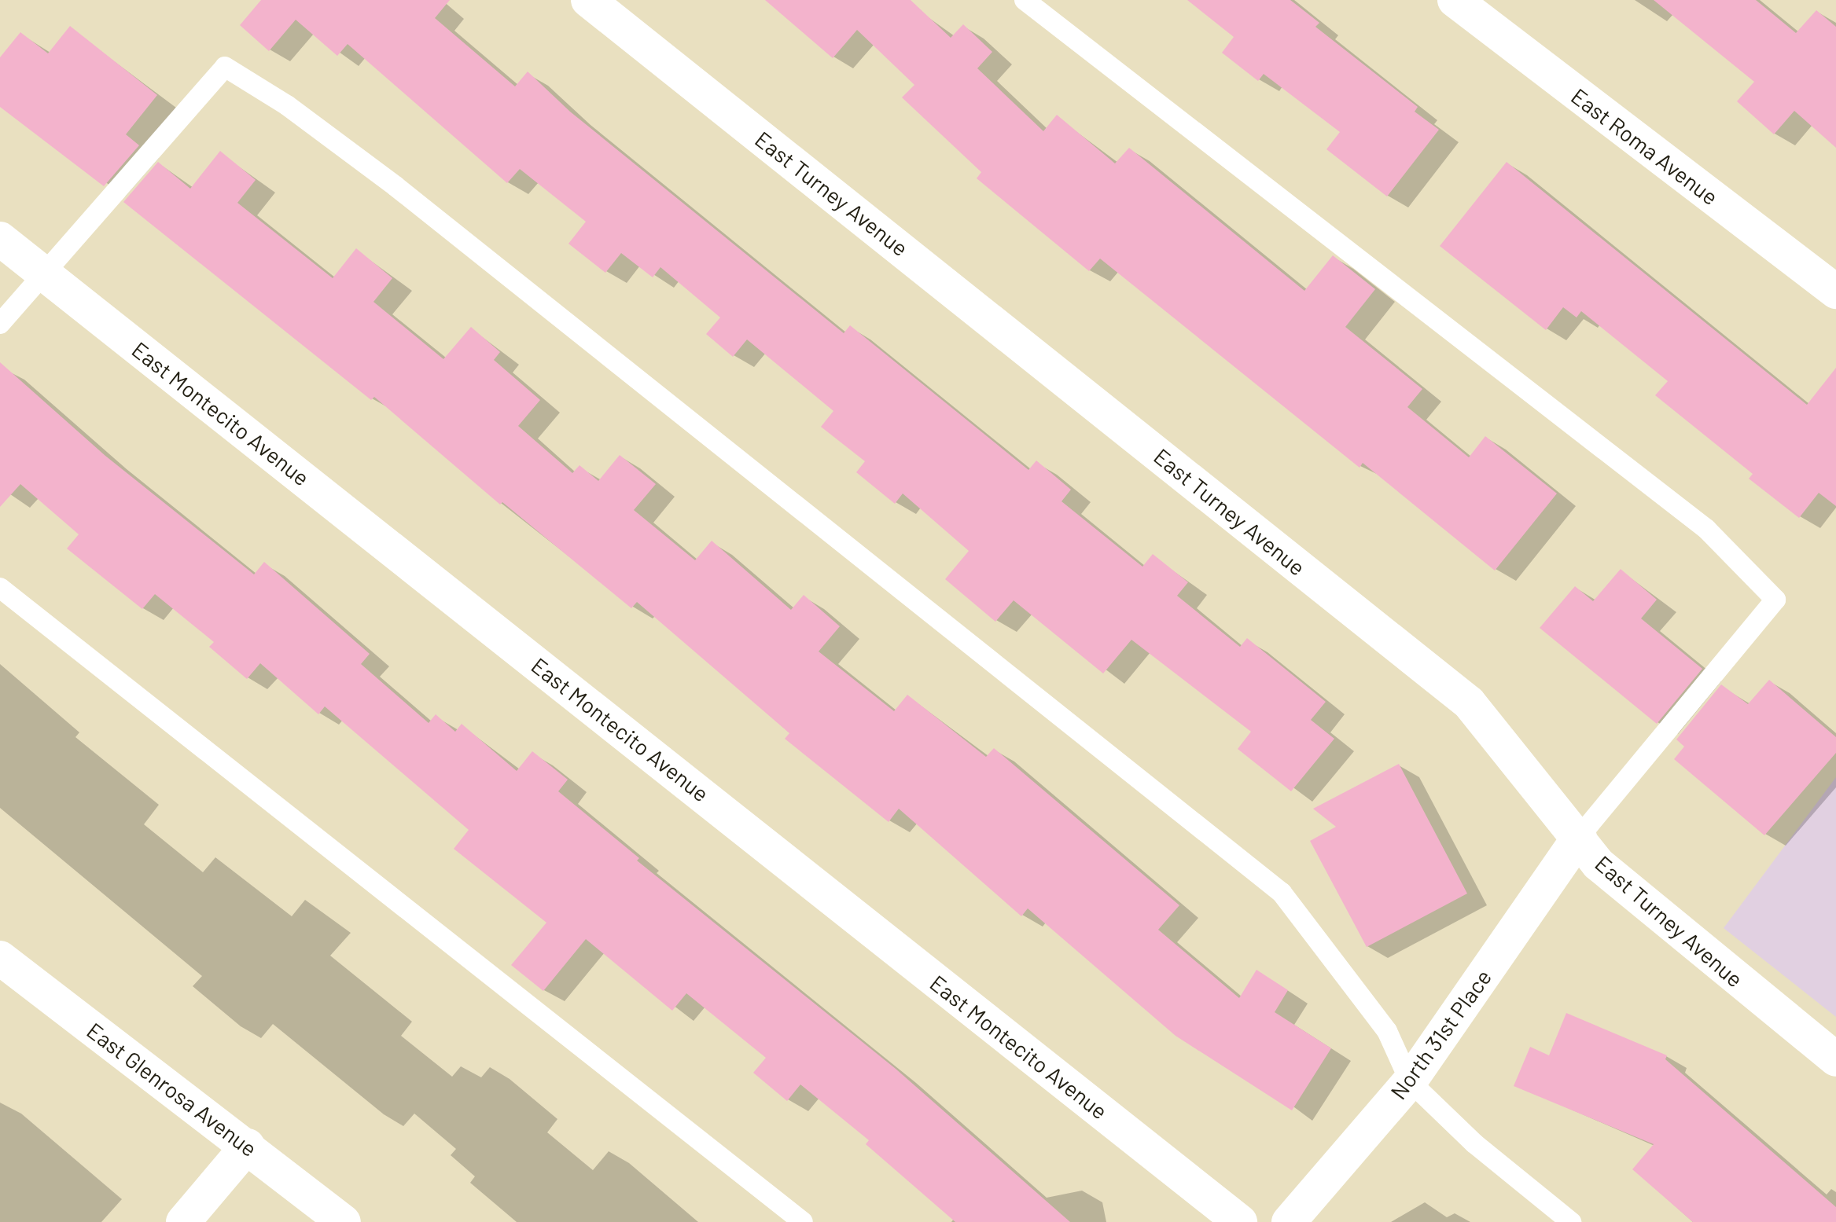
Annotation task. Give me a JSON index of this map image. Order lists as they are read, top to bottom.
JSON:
{
  "streets": {
    "street": [
      "East Roma Avenue",
      "East Turney Avenue",
      "East Montecito Avenue",
      "North 31st Place",
      "East Glenrosa Avenue"
    ]
  },
  "crossings": [
    ["East Turney Avenue", "North 31st Place"]
  ]
}
